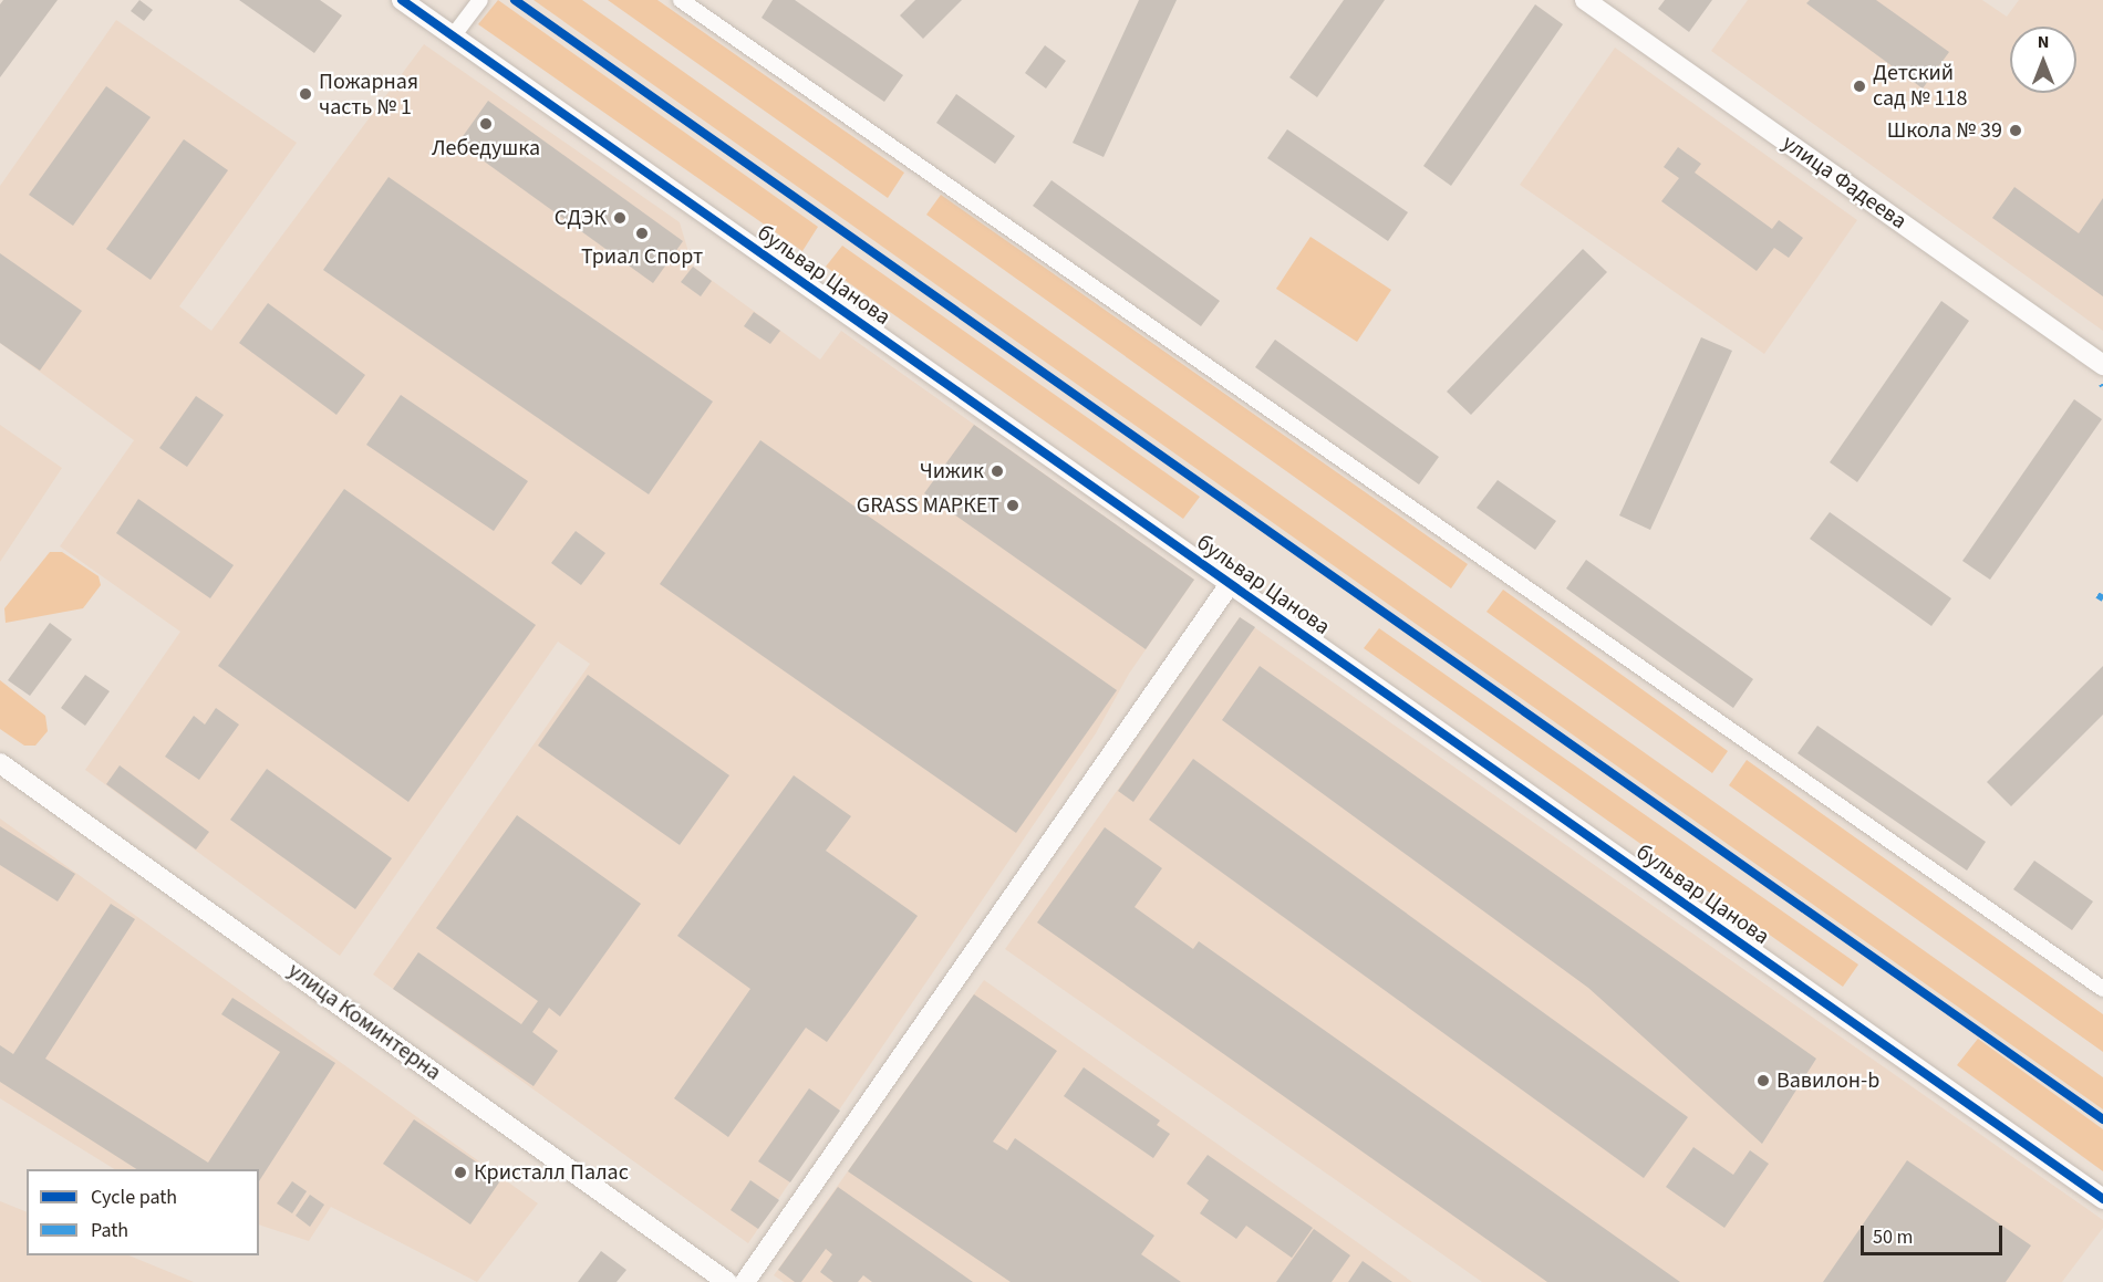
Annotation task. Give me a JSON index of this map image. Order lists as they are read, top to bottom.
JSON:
{
  "streets": {
    "street": ["улица Фадеева", "бульвар Цанова", "улица Коминтерна"]
  },
  "places": [
    "Детский сад № 118",
    "Пожарная часть № 1",
    "Лебедушка",
    "Школа № 39",
    "СДЭК",
    "Триал Спорт",
    "Чижик",
    "GRASS МАРКЕТ",
    "Вавилон-b",
    "Кристалл Палас"
  ],
  "legend": ["Cycle path", "Path"],
  "scale_bar": "50 m",
  "north": "top"
}
